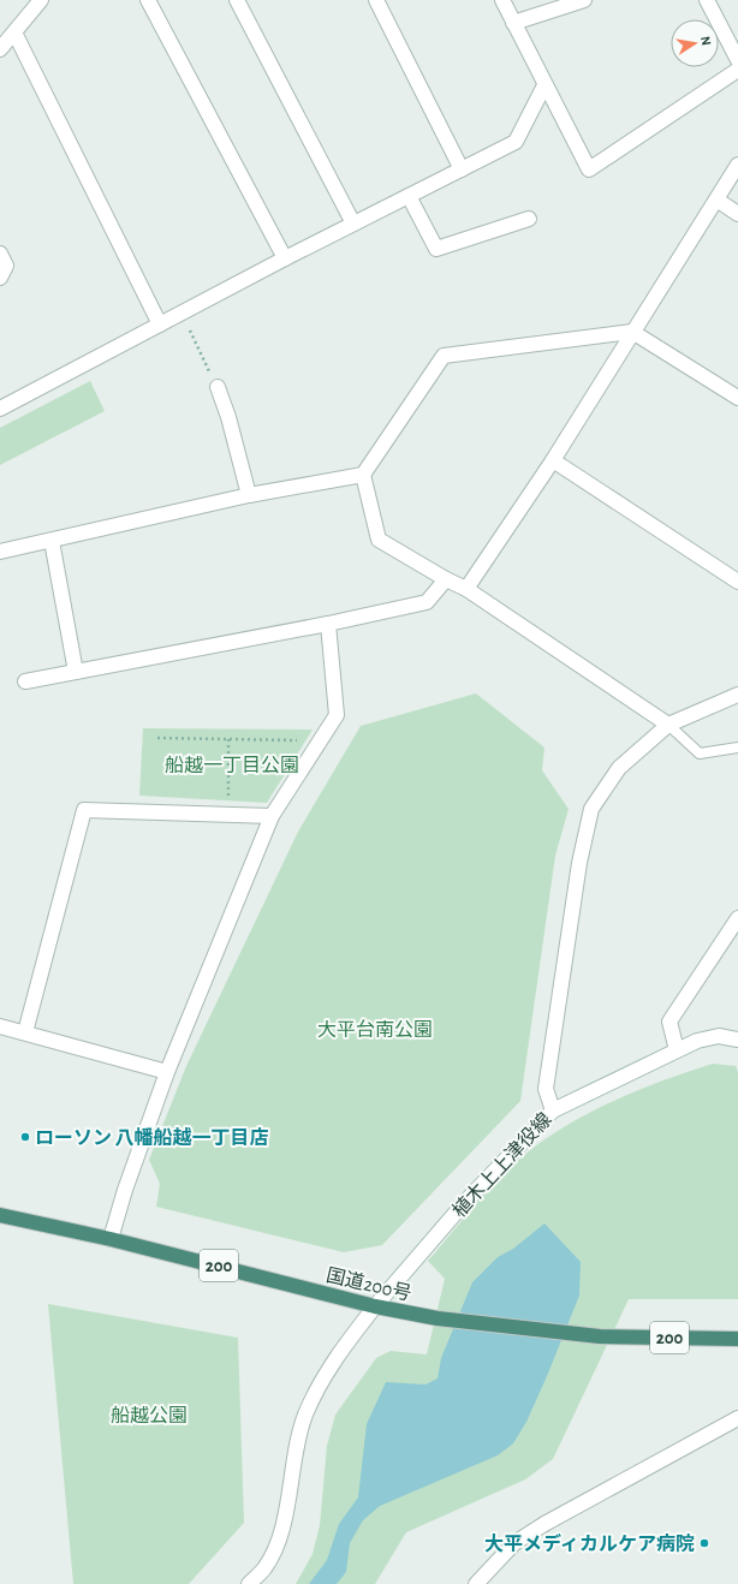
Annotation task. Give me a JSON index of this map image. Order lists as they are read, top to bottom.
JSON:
{
  "streets": {
    "highway": ["200", "国道200号"],
    "street": ["植木上上津役線"]
  },
  "crossings": [
    ["植木上上津役線", "国道200号"]
  ],
  "parks": ["船越一丁目公園", "大平台南公園", "船越公園"],
  "places": ["ローソン 八幡船越一丁目店", "大平メディカルケア病院"],
  "north": "right"
}
